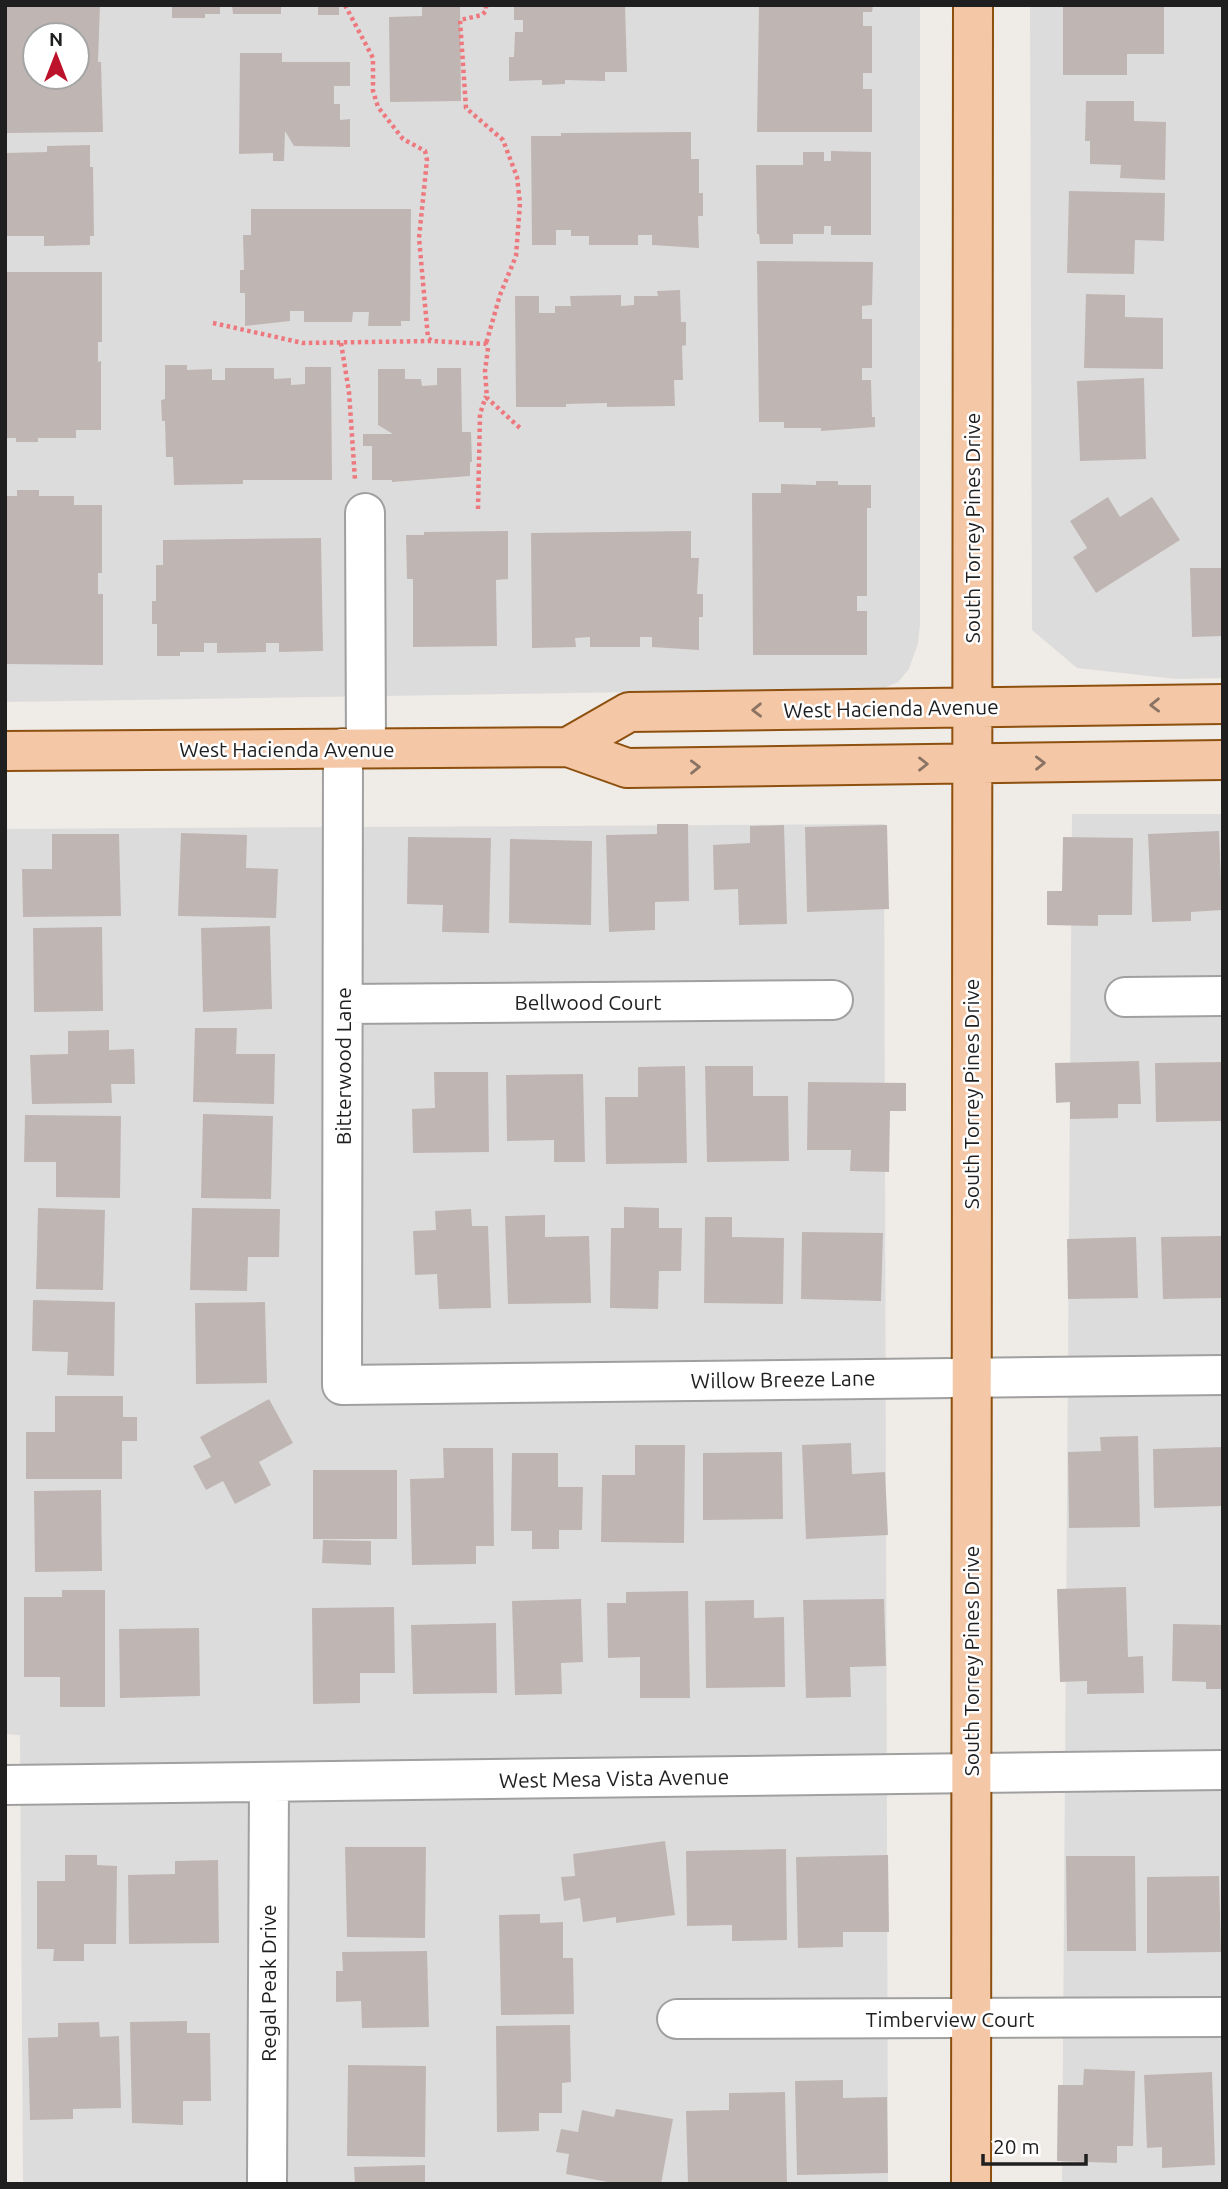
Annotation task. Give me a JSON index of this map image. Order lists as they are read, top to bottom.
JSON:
{
  "streets": {
    "main road": ["South Torrey Pines Drive", "West Hacienda Avenue"],
    "street": [
      "Bellwood Court",
      "Bitterwood Lane",
      "Willow Breeze Lane",
      "West Mesa Vista Avenue",
      "Regal Peak Drive",
      "Timberview Court"
    ]
  },
  "crossings": [
    ["South Torrey Pines Drive", "West Hacienda Avenue"],
    ["South Torrey Pines Drive", "Willow Breeze Lane"],
    ["South Torrey Pines Drive", "West Mesa Vista Avenue"],
    ["South Torrey Pines Drive", "Timberview Court"],
    ["West Hacienda Avenue", "Bitterwood Lane"],
    ["Bellwood Court", "Bitterwood Lane"],
    ["Bitterwood Lane", "Willow Breeze Lane"],
    ["West Mesa Vista Avenue", "Regal Peak Drive"]
  ],
  "scale_bar": "20 m",
  "north": "top"
}
